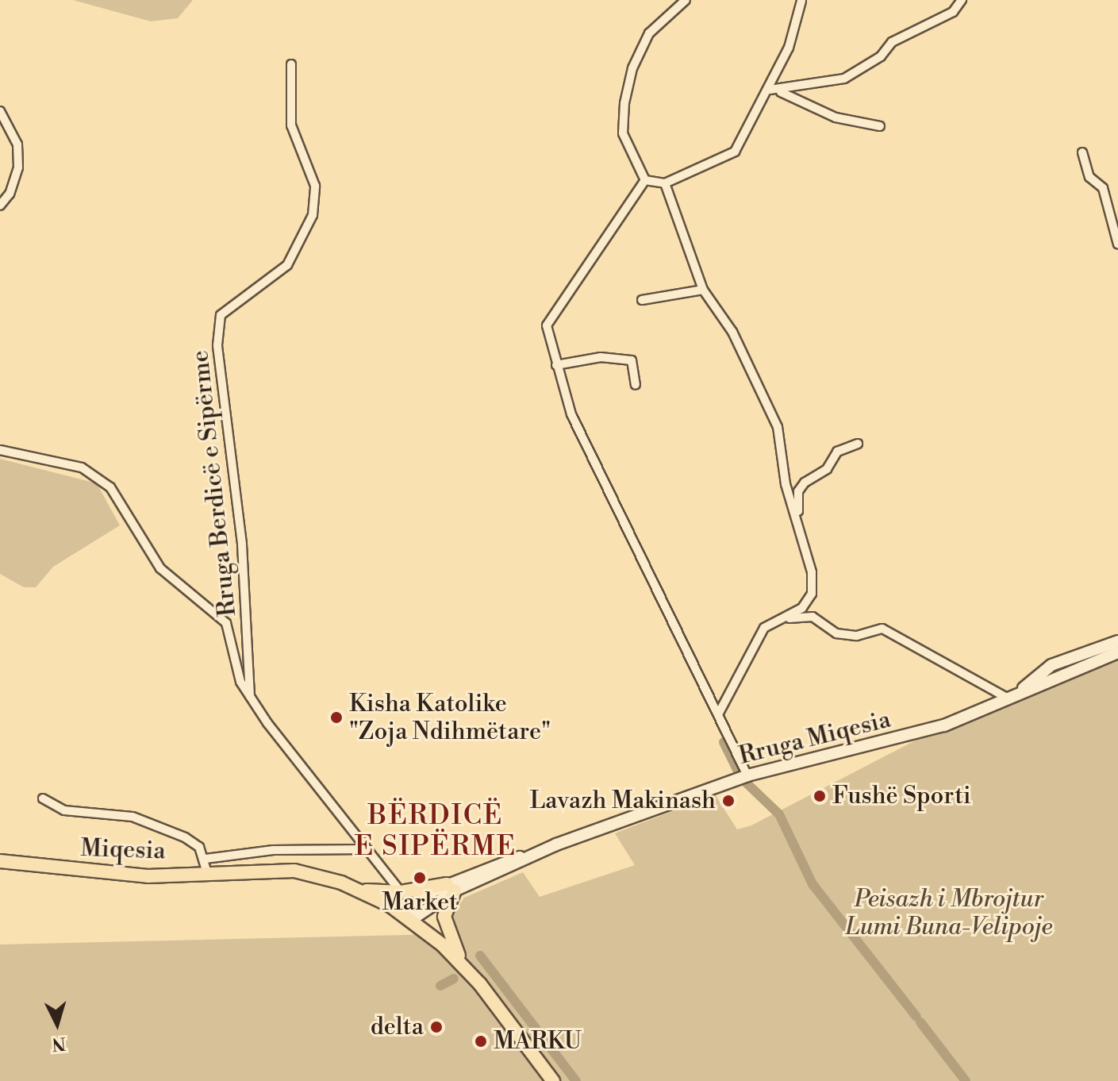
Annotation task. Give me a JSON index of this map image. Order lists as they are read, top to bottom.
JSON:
{
  "streets": {
    "main road": ["Rruga Miqesia", "Miqesia"],
    "street": ["Rruga Berdicë e Sipërme"]
  },
  "districts": ["BËRDICË E SIPËRME"],
  "parks": ["Peisazh i Mbrojtur Lumi Buna-Velipoje"],
  "places": [
    "Kisha Katolike \"Zoja Ndihmëtare\"",
    "Fushë Sporti",
    "Lavazh Makinash",
    "Market",
    "delta",
    "MARKU"
  ],
  "north": "bottom"
}
